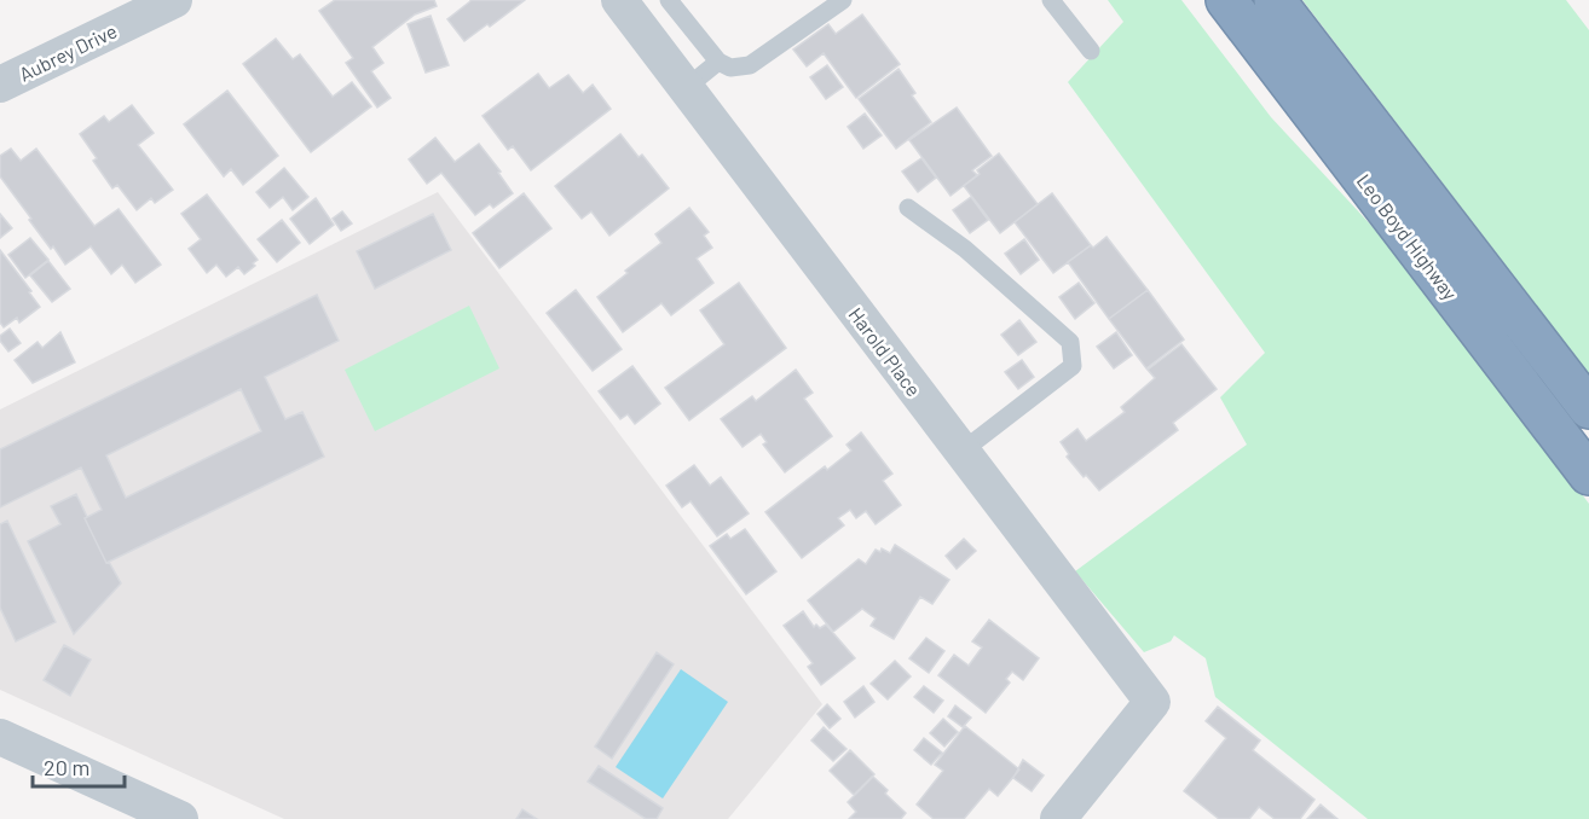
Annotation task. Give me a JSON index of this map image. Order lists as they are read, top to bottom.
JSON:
{
  "streets": {
    "highway": ["Leo Boyd Highway"],
    "street": ["Aubrey Drive", "Harold Place"]
  },
  "scale_bar": "20 m"
}
